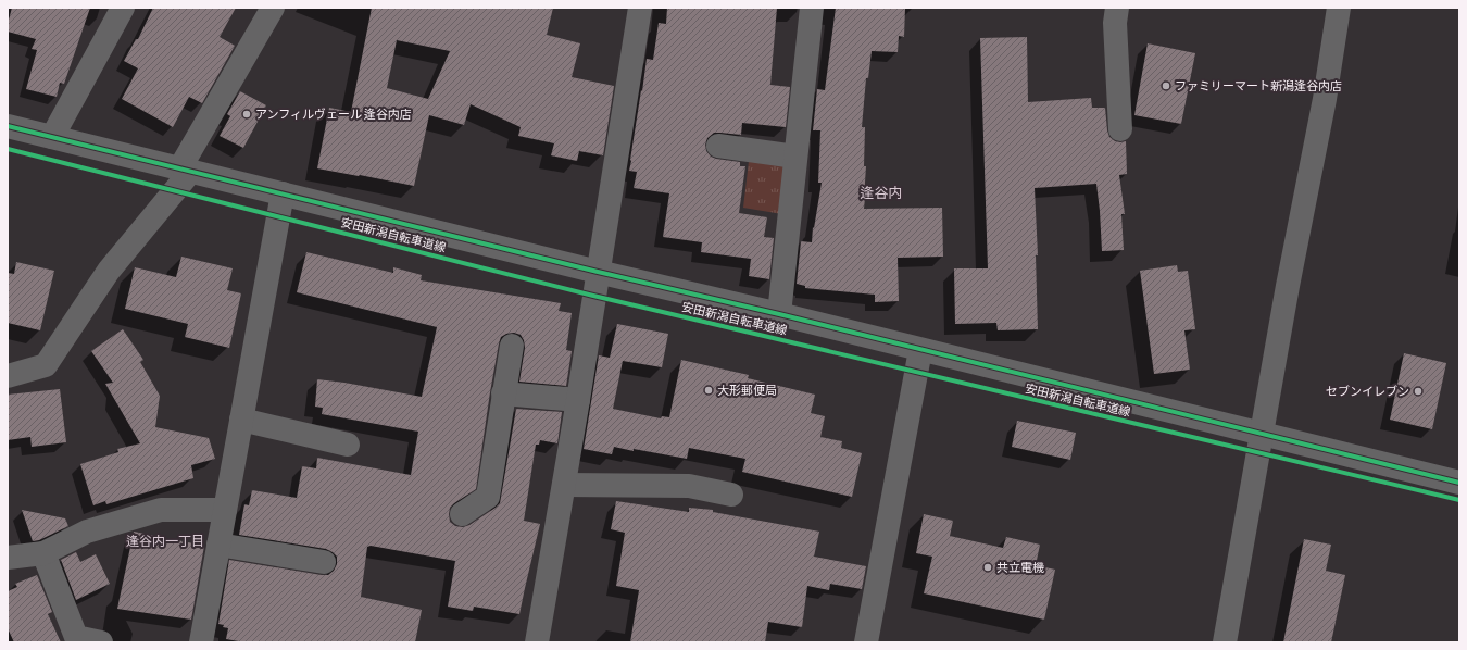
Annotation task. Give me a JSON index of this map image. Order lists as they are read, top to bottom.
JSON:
{
  "streets": {
    "cycle path": ["安田新潟自転車道線"]
  },
  "districts": ["逢谷内", "逢谷内一丁目"],
  "places": [
    "ファミリーマート新潟逢谷内店",
    "アンフィルヴェール 逢谷内店",
    "大形郵便局",
    "セブンイレブン",
    "共立電機"
  ]
}
